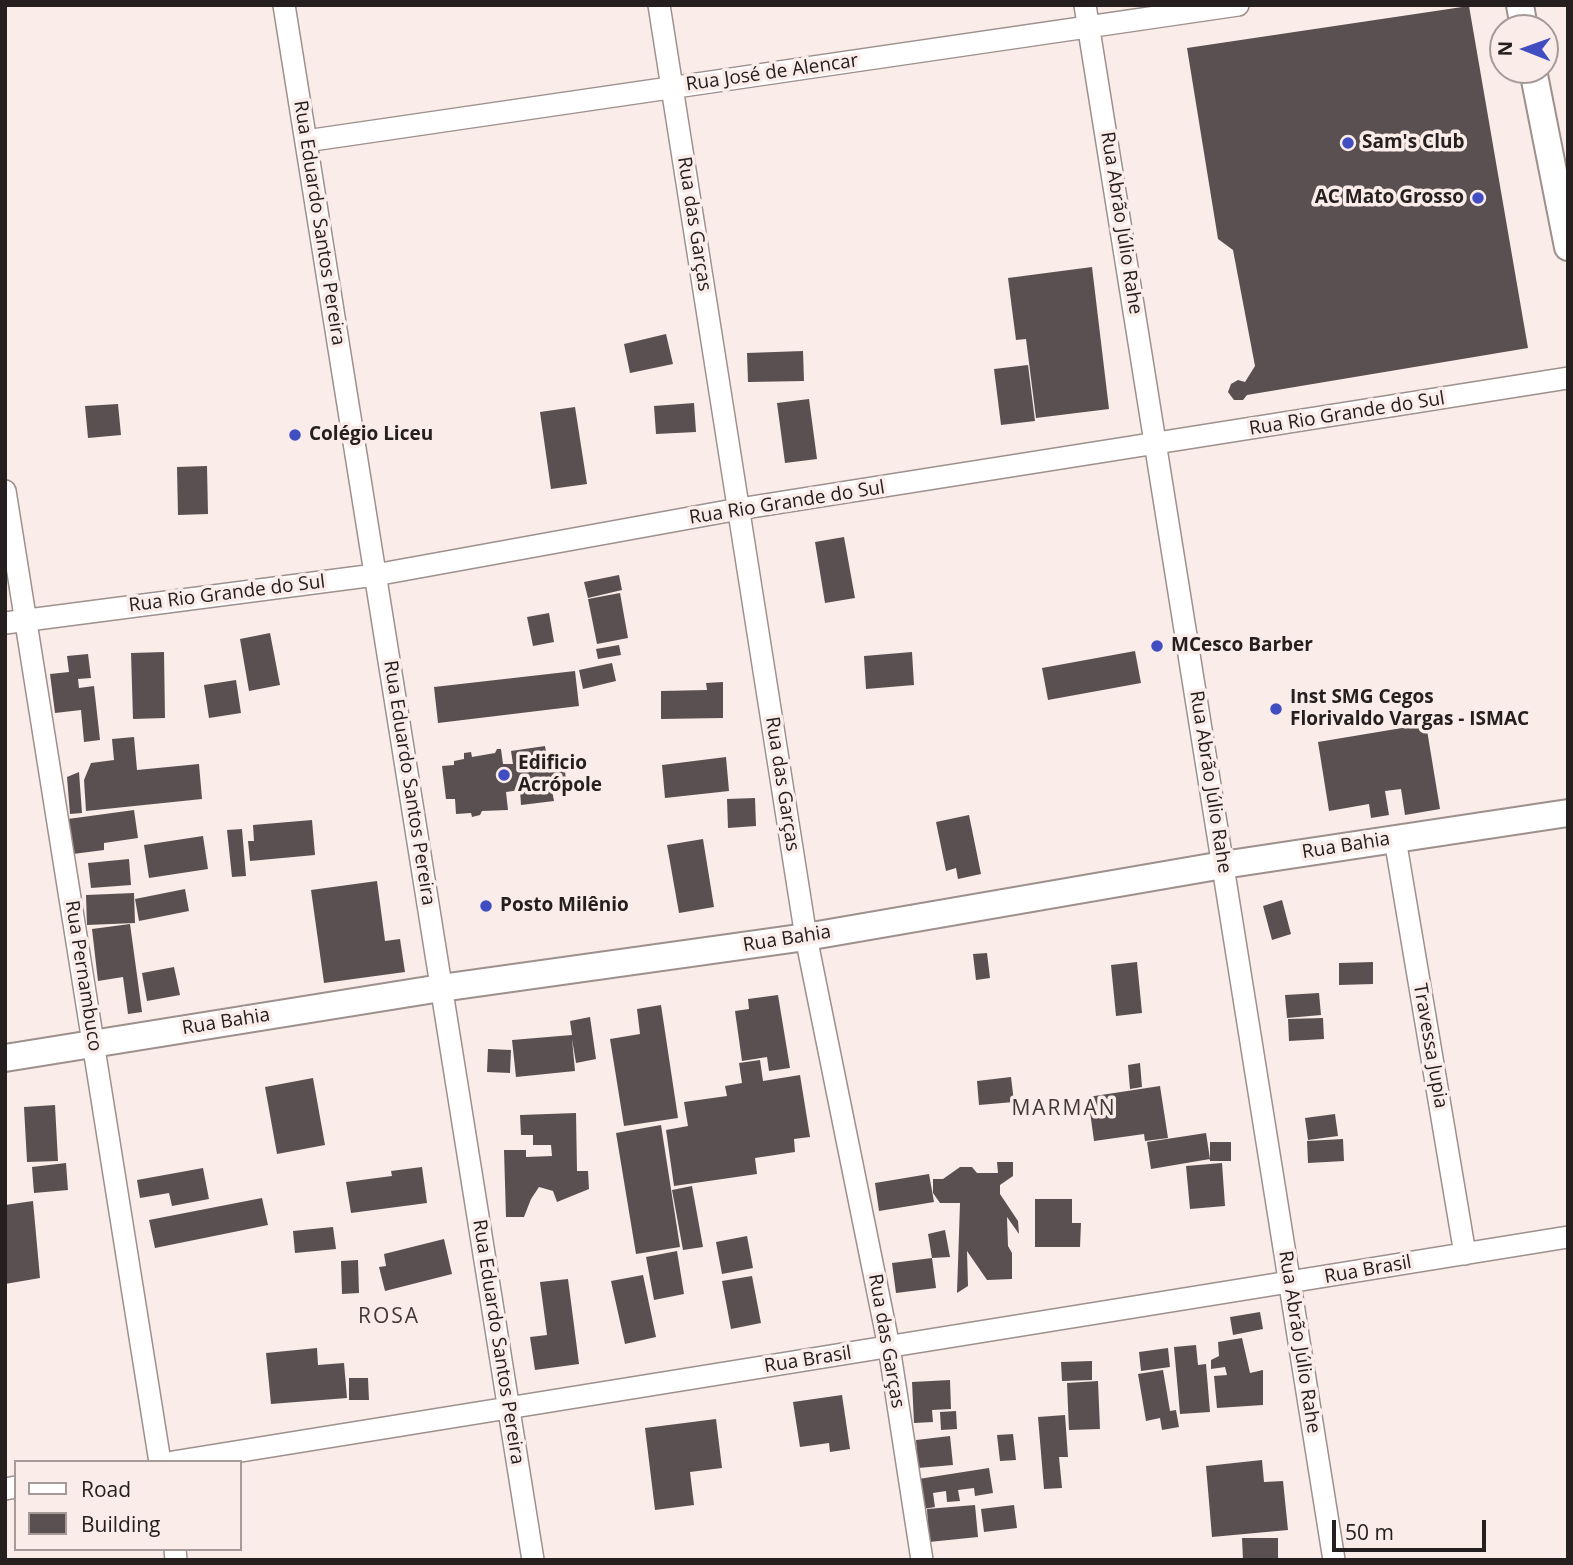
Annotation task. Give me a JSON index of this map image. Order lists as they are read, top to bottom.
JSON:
{
  "streets": {
    "main road": ["Rua Bahia"],
    "street": [
      "Rua José de Alencar",
      "Rua Eduardo Santos Pereira",
      "Rua Abrão Júlio Rahe",
      "Rua das Garças",
      "Rua Rio Grande do Sul",
      "Rua Pernambuco",
      "Travessa Jupia",
      "Rua Brasil"
    ]
  },
  "crossings": [
    ["Rua José de Alencar", "Rua Eduardo Santos Pereira"],
    ["Rua José de Alencar", "Rua Abrão Júlio Rahe"],
    ["Rua José de Alencar", "Rua das Garças"],
    ["Rua Eduardo Santos Pereira", "Rua Rio Grande do Sul"],
    ["Rua Eduardo Santos Pereira", "Rua Bahia"],
    ["Rua Eduardo Santos Pereira", "Rua Brasil"],
    ["Rua Abrão Júlio Rahe", "Rua Rio Grande do Sul"],
    ["Rua Abrão Júlio Rahe", "Rua Bahia"],
    ["Rua Abrão Júlio Rahe", "Rua Brasil"],
    ["Rua das Garças", "Rua Rio Grande do Sul"],
    ["Rua das Garças", "Rua Bahia"],
    ["Rua das Garças", "Rua Brasil"],
    ["Rua Rio Grande do Sul", "Rua Pernambuco"],
    ["Rua Bahia", "Rua Pernambuco"],
    ["Rua Bahia", "Travessa Jupia"],
    ["Travessa Jupia", "Rua Brasil"]
  ],
  "districts": ["MARMAN", "ROSA"],
  "places": [
    "Sam's Club",
    "AC Mato Grosso",
    "Colégio Liceu",
    "MCesco Barber",
    "Inst SMG Cegos Florivaldo Vargas - ISMAC",
    "Edificio Acrópole",
    "Posto Milênio"
  ],
  "legend": ["Road", "Building"],
  "scale_bar": "50 m",
  "north": "left"
}
